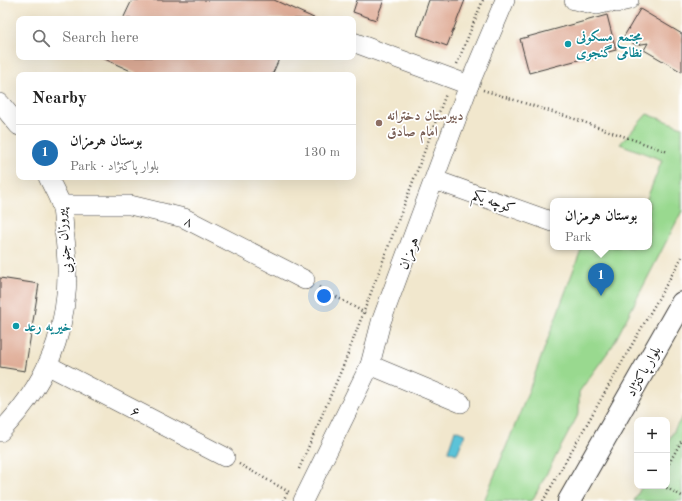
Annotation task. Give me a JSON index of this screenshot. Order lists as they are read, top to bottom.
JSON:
{
  "streets": {
    "main road": ["بلوار پاکنژاد"],
    "street": [
      "کوچه یکم",
      "۸",
      "پیروزان جنوبی",
      "هرمزان",
      "۶"
    ]
  },
  "crossings": [
    ["کوچه یکم", "هرمزان"],
    ["۸", "پیروزان جنوبی"],
    ["پیروزان جنوبی", "۶"]
  ],
  "places": ["مجتمع مسکونی نظامی گنجوی", "دبیرستان دخترانه امام صادق", "خیریه رعد"],
  "page": {
    "search": "Search here",
    "heading": "Nearby",
    "list": [
      {
        "mark": "1",
        "name": "بوستان هرمزان",
        "note": "Park · بلوار پاکنژاد",
        "value": "130 m"
      }
    ],
    "popup": ["بوستان هرمزان", "Park"],
    "pins": "1",
    "map_buttons": ["+", "−"]
  }
}
